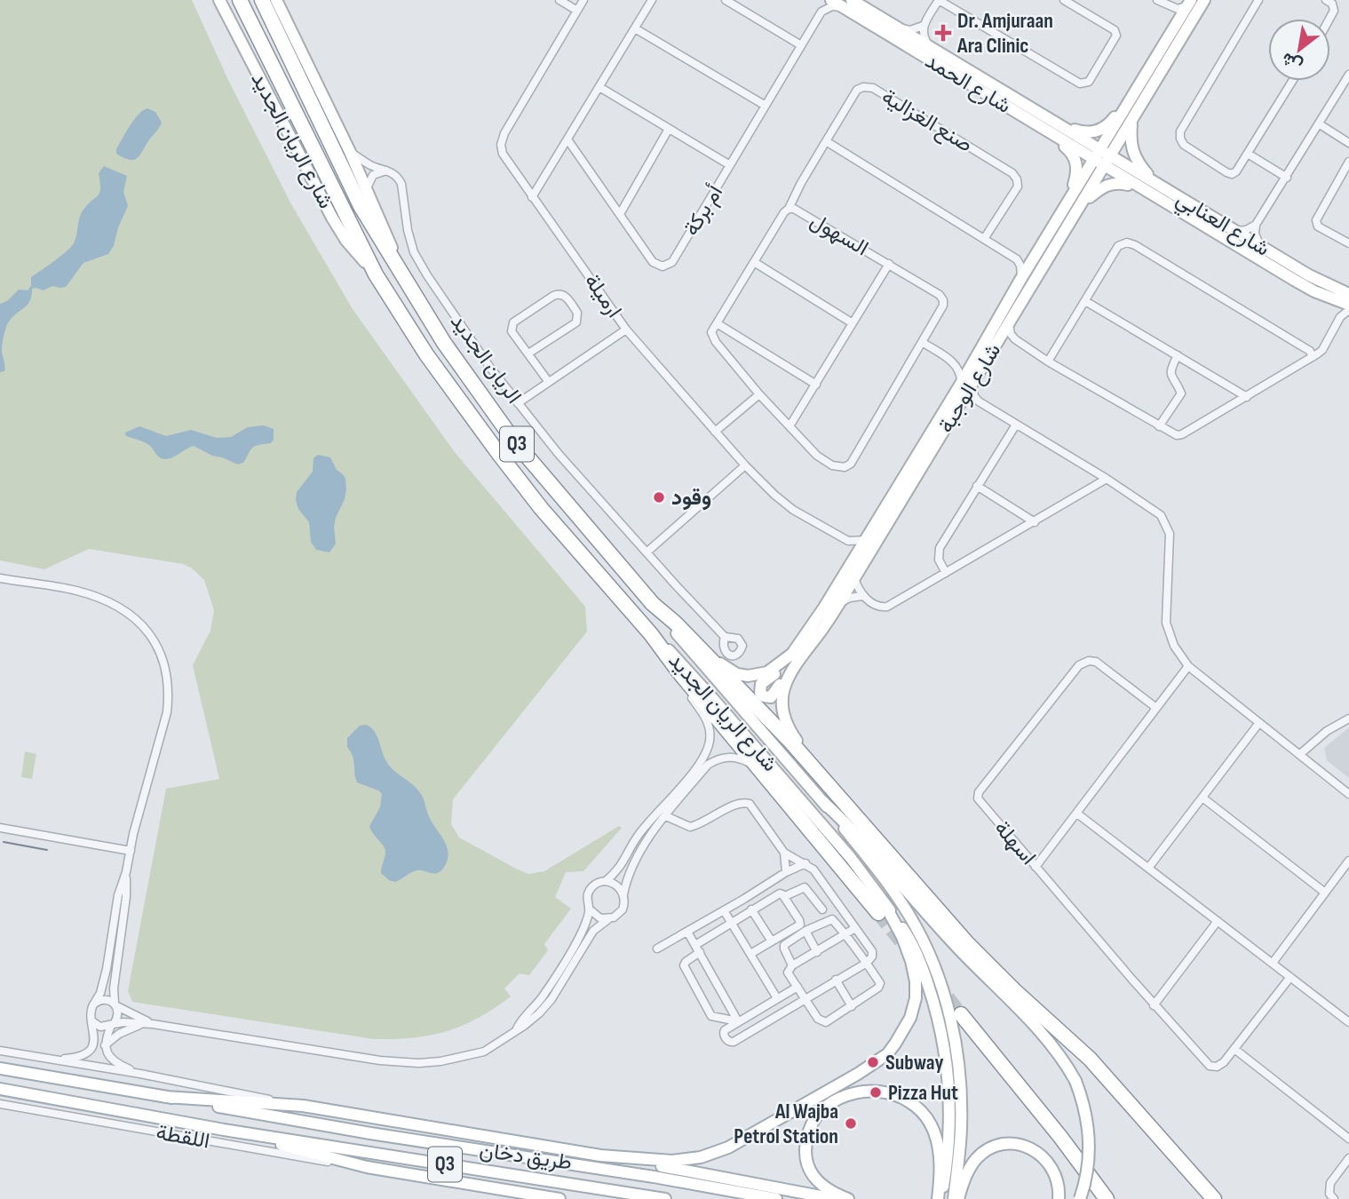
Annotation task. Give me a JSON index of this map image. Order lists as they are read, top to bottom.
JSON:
{
  "streets": {
    "highway": ["شارع الريان الجديد", "Q3"],
    "main road": [
      "شارع الحمد",
      "شارع العنابي",
      "شارع الوجبة",
      "اللقطة",
      "طريق دخان"
    ],
    "street": [
      "صنع الغزالية",
      "أم بركة",
      "السهول",
      "ارميلة",
      "الريان الجديد",
      "اسهلة"
    ]
  },
  "crossings": [
    ["شارع الحمد", "شارع العنابي"],
    ["شارع الحمد", "شارع الوجبة"],
    ["شارع العنابي", "شارع الوجبة"],
    ["اللقطة", "طريق دخان"]
  ],
  "places": {
    "health": ["Dr. Amjuraan Ara Clinic"],
    "other": [
      "وقود",
      "Subway",
      "Pizza Hut",
      "Al Wajba Petrol Station"
    ]
  },
  "north": "bottom left"
}
